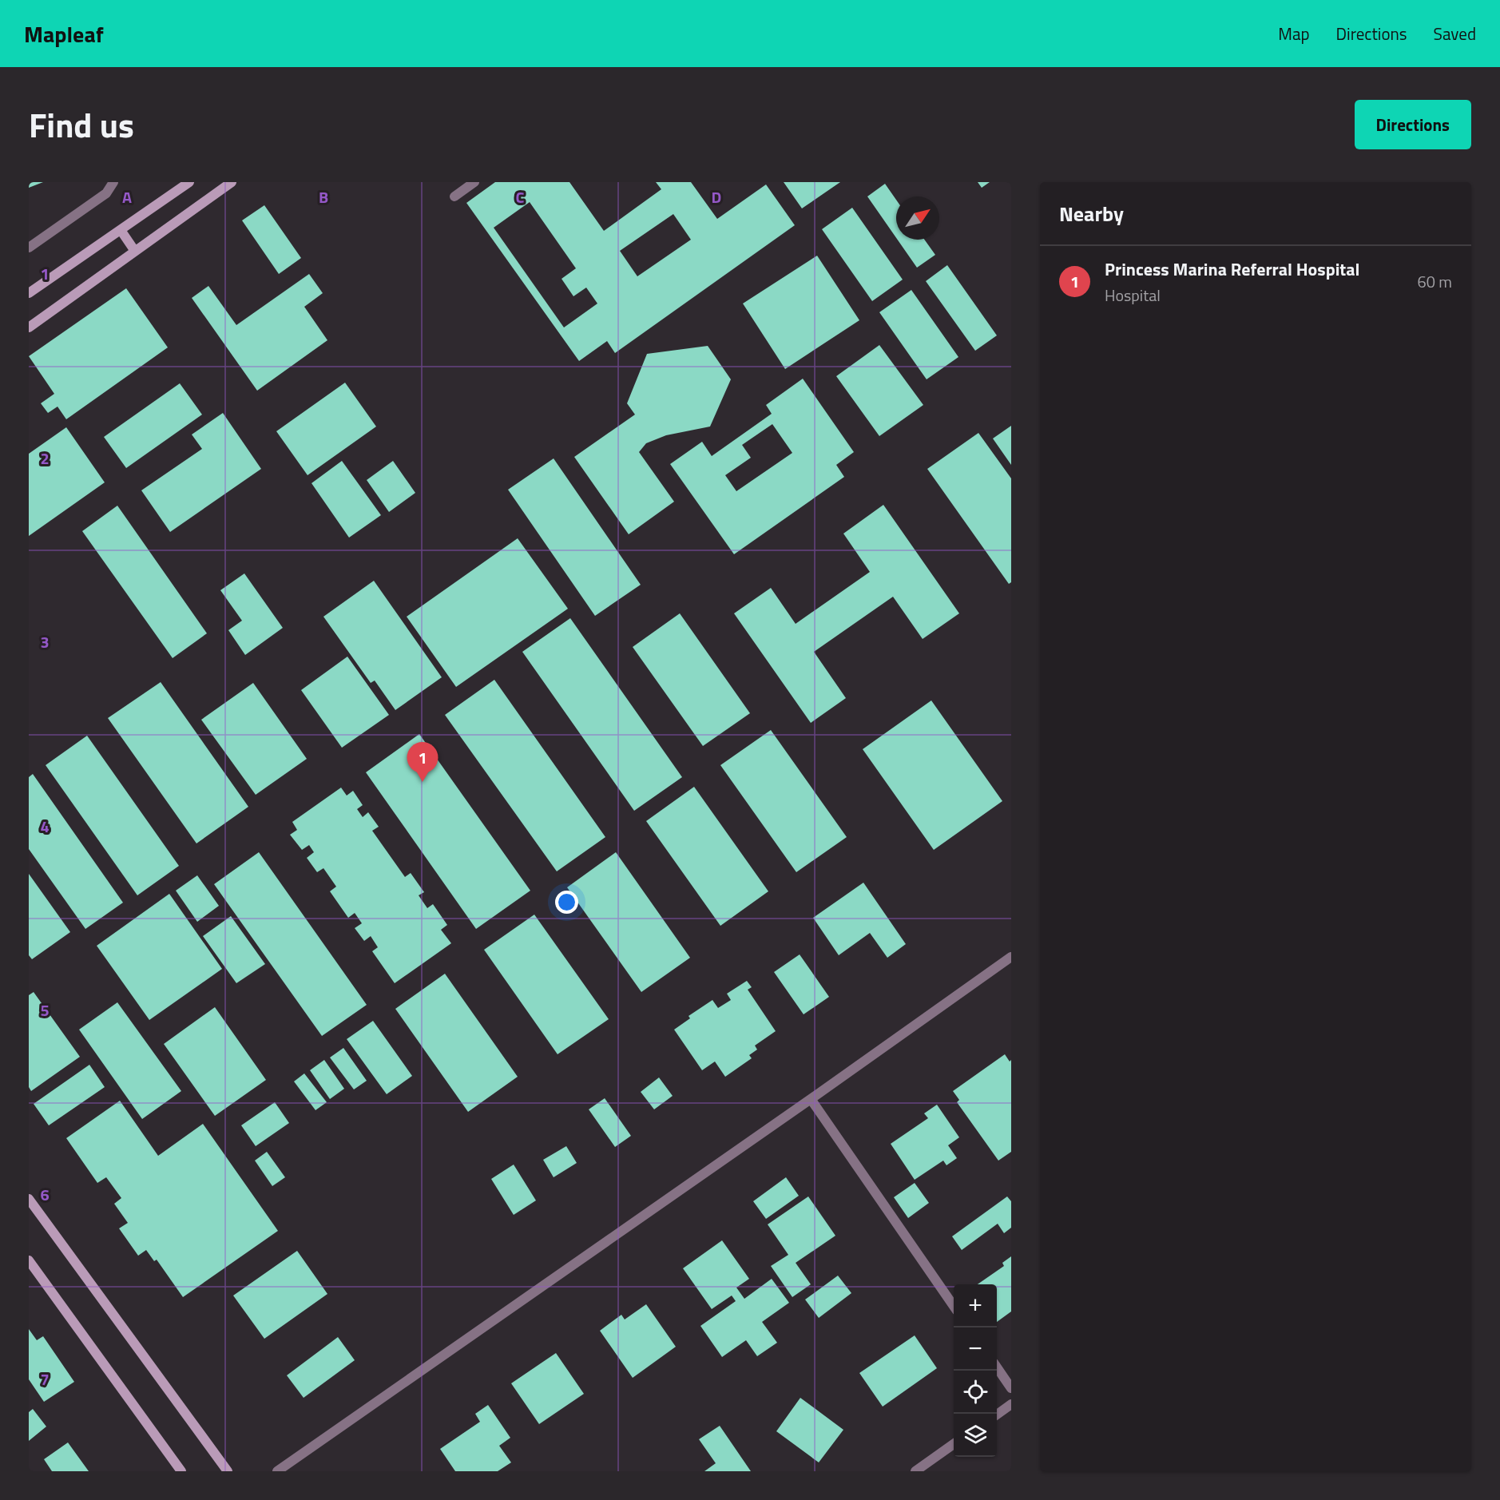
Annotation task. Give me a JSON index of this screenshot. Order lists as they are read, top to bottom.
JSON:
{
  "north": "top right",
  "page": {
    "header": "Mapleaf",
    "nav": ["Map", "Directions", "Saved"],
    "title": "Find us",
    "buttons": "Directions",
    "heading": "Nearby",
    "list": [
      {
        "mark": "1",
        "name": "Princess Marina Referral Hospital",
        "note": "Hospital",
        "value": "60 m"
      }
    ],
    "pins": "1",
    "map_buttons": ["+", "−"]
  },
  "grid": {
    "columns": [
      "A",
      "B",
      "C",
      "D"
    ],
    "rows": [
      "1",
      "2",
      "3",
      "4",
      "5",
      "6",
      "7"
    ]
  }
}
